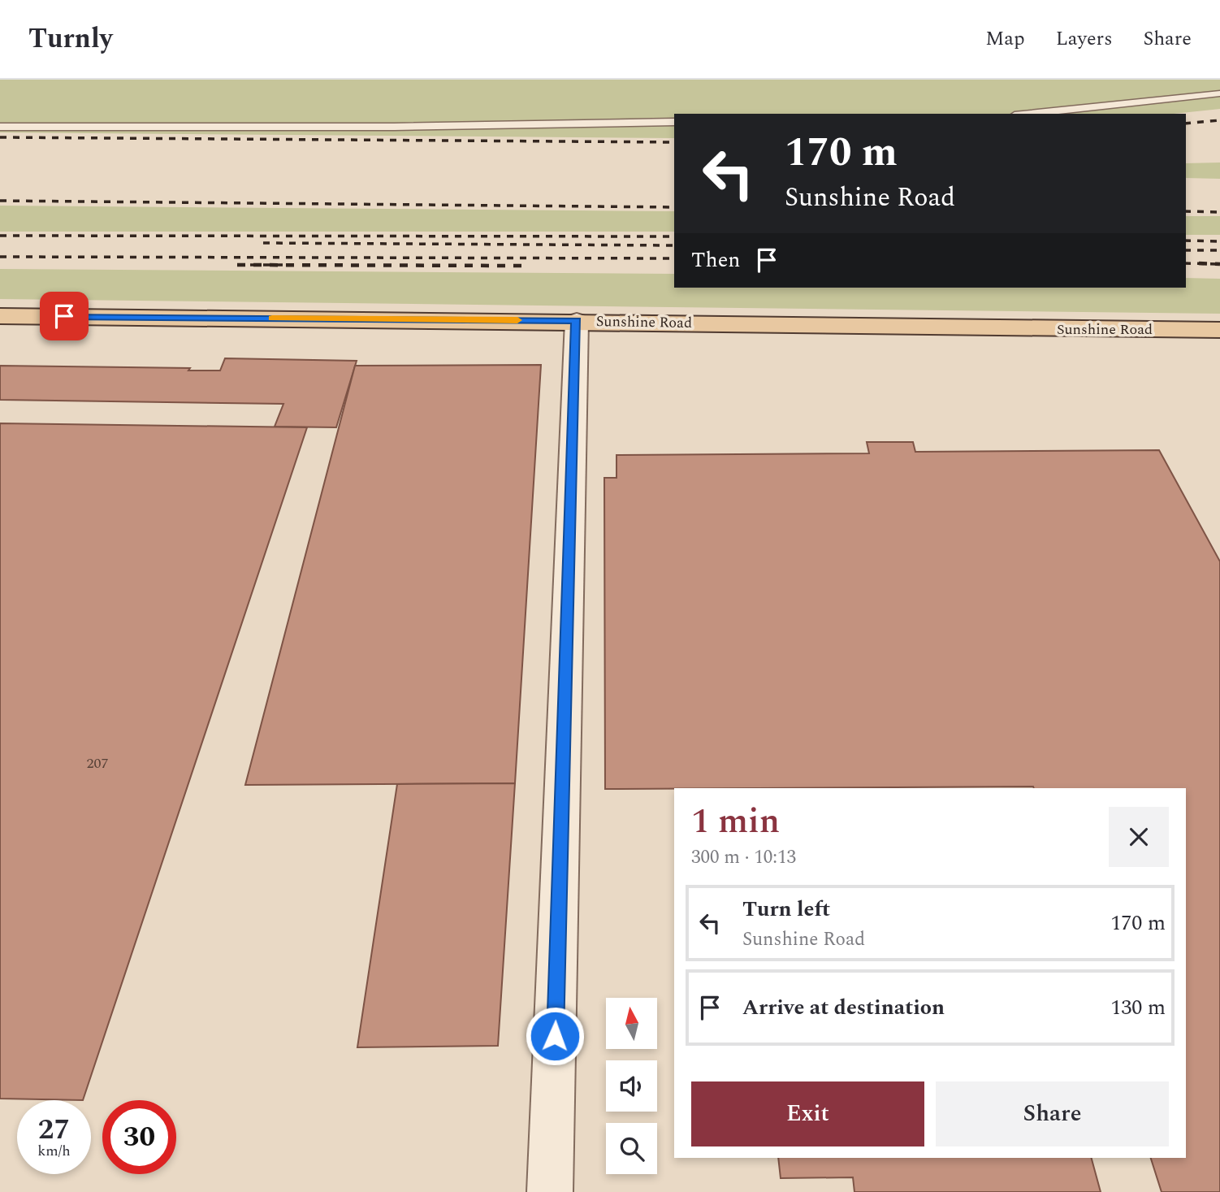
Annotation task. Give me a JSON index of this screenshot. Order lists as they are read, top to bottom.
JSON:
{
  "streets": {
    "main road": ["Sunshine Road"]
  },
  "house_numbers": ["207"],
  "north": "top",
  "page": {
    "header": "Turnly",
    "nav": ["Map", "Layers", "Share"],
    "turn": ["170 m", "Sunshine Road"],
    "then": "Then",
    "heading": ["1 min", "300 m · 10:13"],
    "list": [
      {
        "name": "Turn left",
        "note": "Sunshine Road",
        "value": "170 m"
      },
      {
        "name": "Arrive at destination",
        "value": "130 m"
      }
    ],
    "buttons": ["Exit", "Share"],
    "speed": "27 km/h",
    "limit": "30"
  }
}
